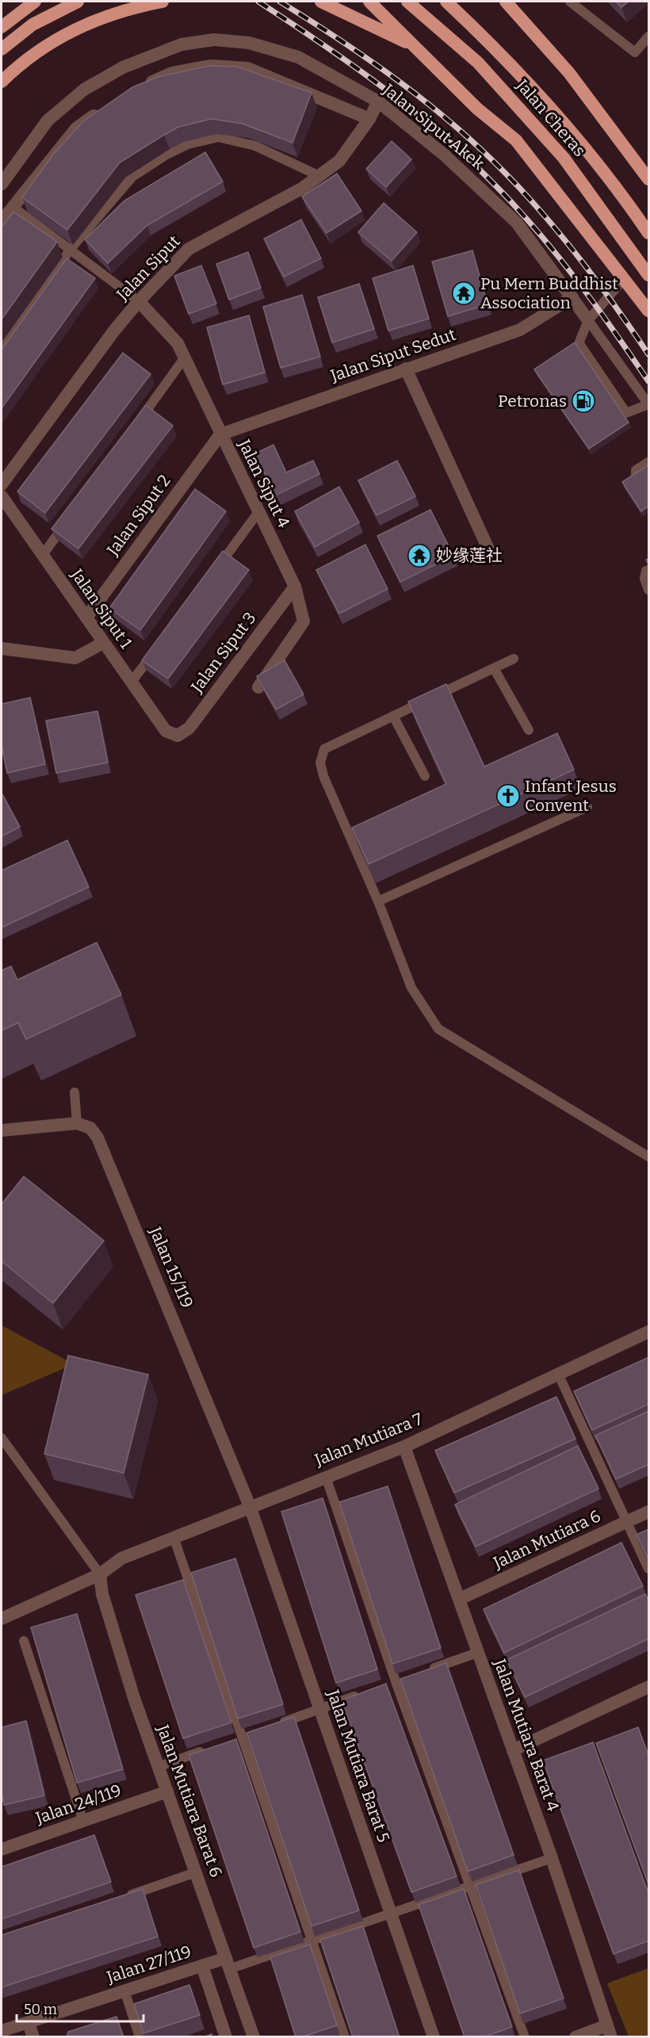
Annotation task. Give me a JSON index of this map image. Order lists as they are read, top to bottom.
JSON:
{
  "streets": {
    "highway": ["Jalan Cheras"],
    "street": [
      "Jalan Siput Akek",
      "Jalan Siput",
      "Jalan Siput Sedut",
      "Jalan Siput 4",
      "Jalan Siput 2",
      "Jalan Siput 1",
      "Jalan Siput 3",
      "Jalan 15/119",
      "Jalan Mutiara 7",
      "Jalan Mutiara 6",
      "Jalan Mutiara Barat 4",
      "Jalan Mutiara Barat 5",
      "Jalan Mutiara Barat 6",
      "Jalan 24/119",
      "Jalan 27/119"
    ]
  },
  "crossings": [
    ["Jalan Siput Akek", "Jalan Siput"],
    ["Jalan Siput Akek", "Jalan Siput Sedut"],
    ["Jalan Siput", "Jalan Siput 4"],
    ["Jalan Siput Sedut", "Jalan Siput 4"],
    ["Jalan Siput Sedut", "Jalan Siput 2"],
    ["Jalan Siput 4", "Jalan Siput 2"],
    ["Jalan Siput 4", "Jalan Siput 3"],
    ["Jalan Siput 2", "Jalan Siput 1"],
    ["Jalan Siput 1", "Jalan Siput 3"],
    ["Jalan 15/119", "Jalan Mutiara 7"],
    ["Jalan 15/119", "Jalan Mutiara Barat 5"],
    ["Jalan Mutiara 7", "Jalan Mutiara Barat 4"],
    ["Jalan Mutiara 7", "Jalan Mutiara Barat 5"],
    ["Jalan Mutiara 7", "Jalan Mutiara Barat 6"],
    ["Jalan Mutiara 6", "Jalan Mutiara Barat 4"],
    ["Jalan Mutiara Barat 6", "Jalan 24/119"],
    ["Jalan Mutiara Barat 6", "Jalan 27/119"]
  ],
  "places": {
    "temple": ["Pu Mern Buddhist Association", "妙缘莲社"],
    "fuel station": ["Petronas"],
    "church": ["Infant Jesus Convent"]
  },
  "scale_bar": "50 m"
}
